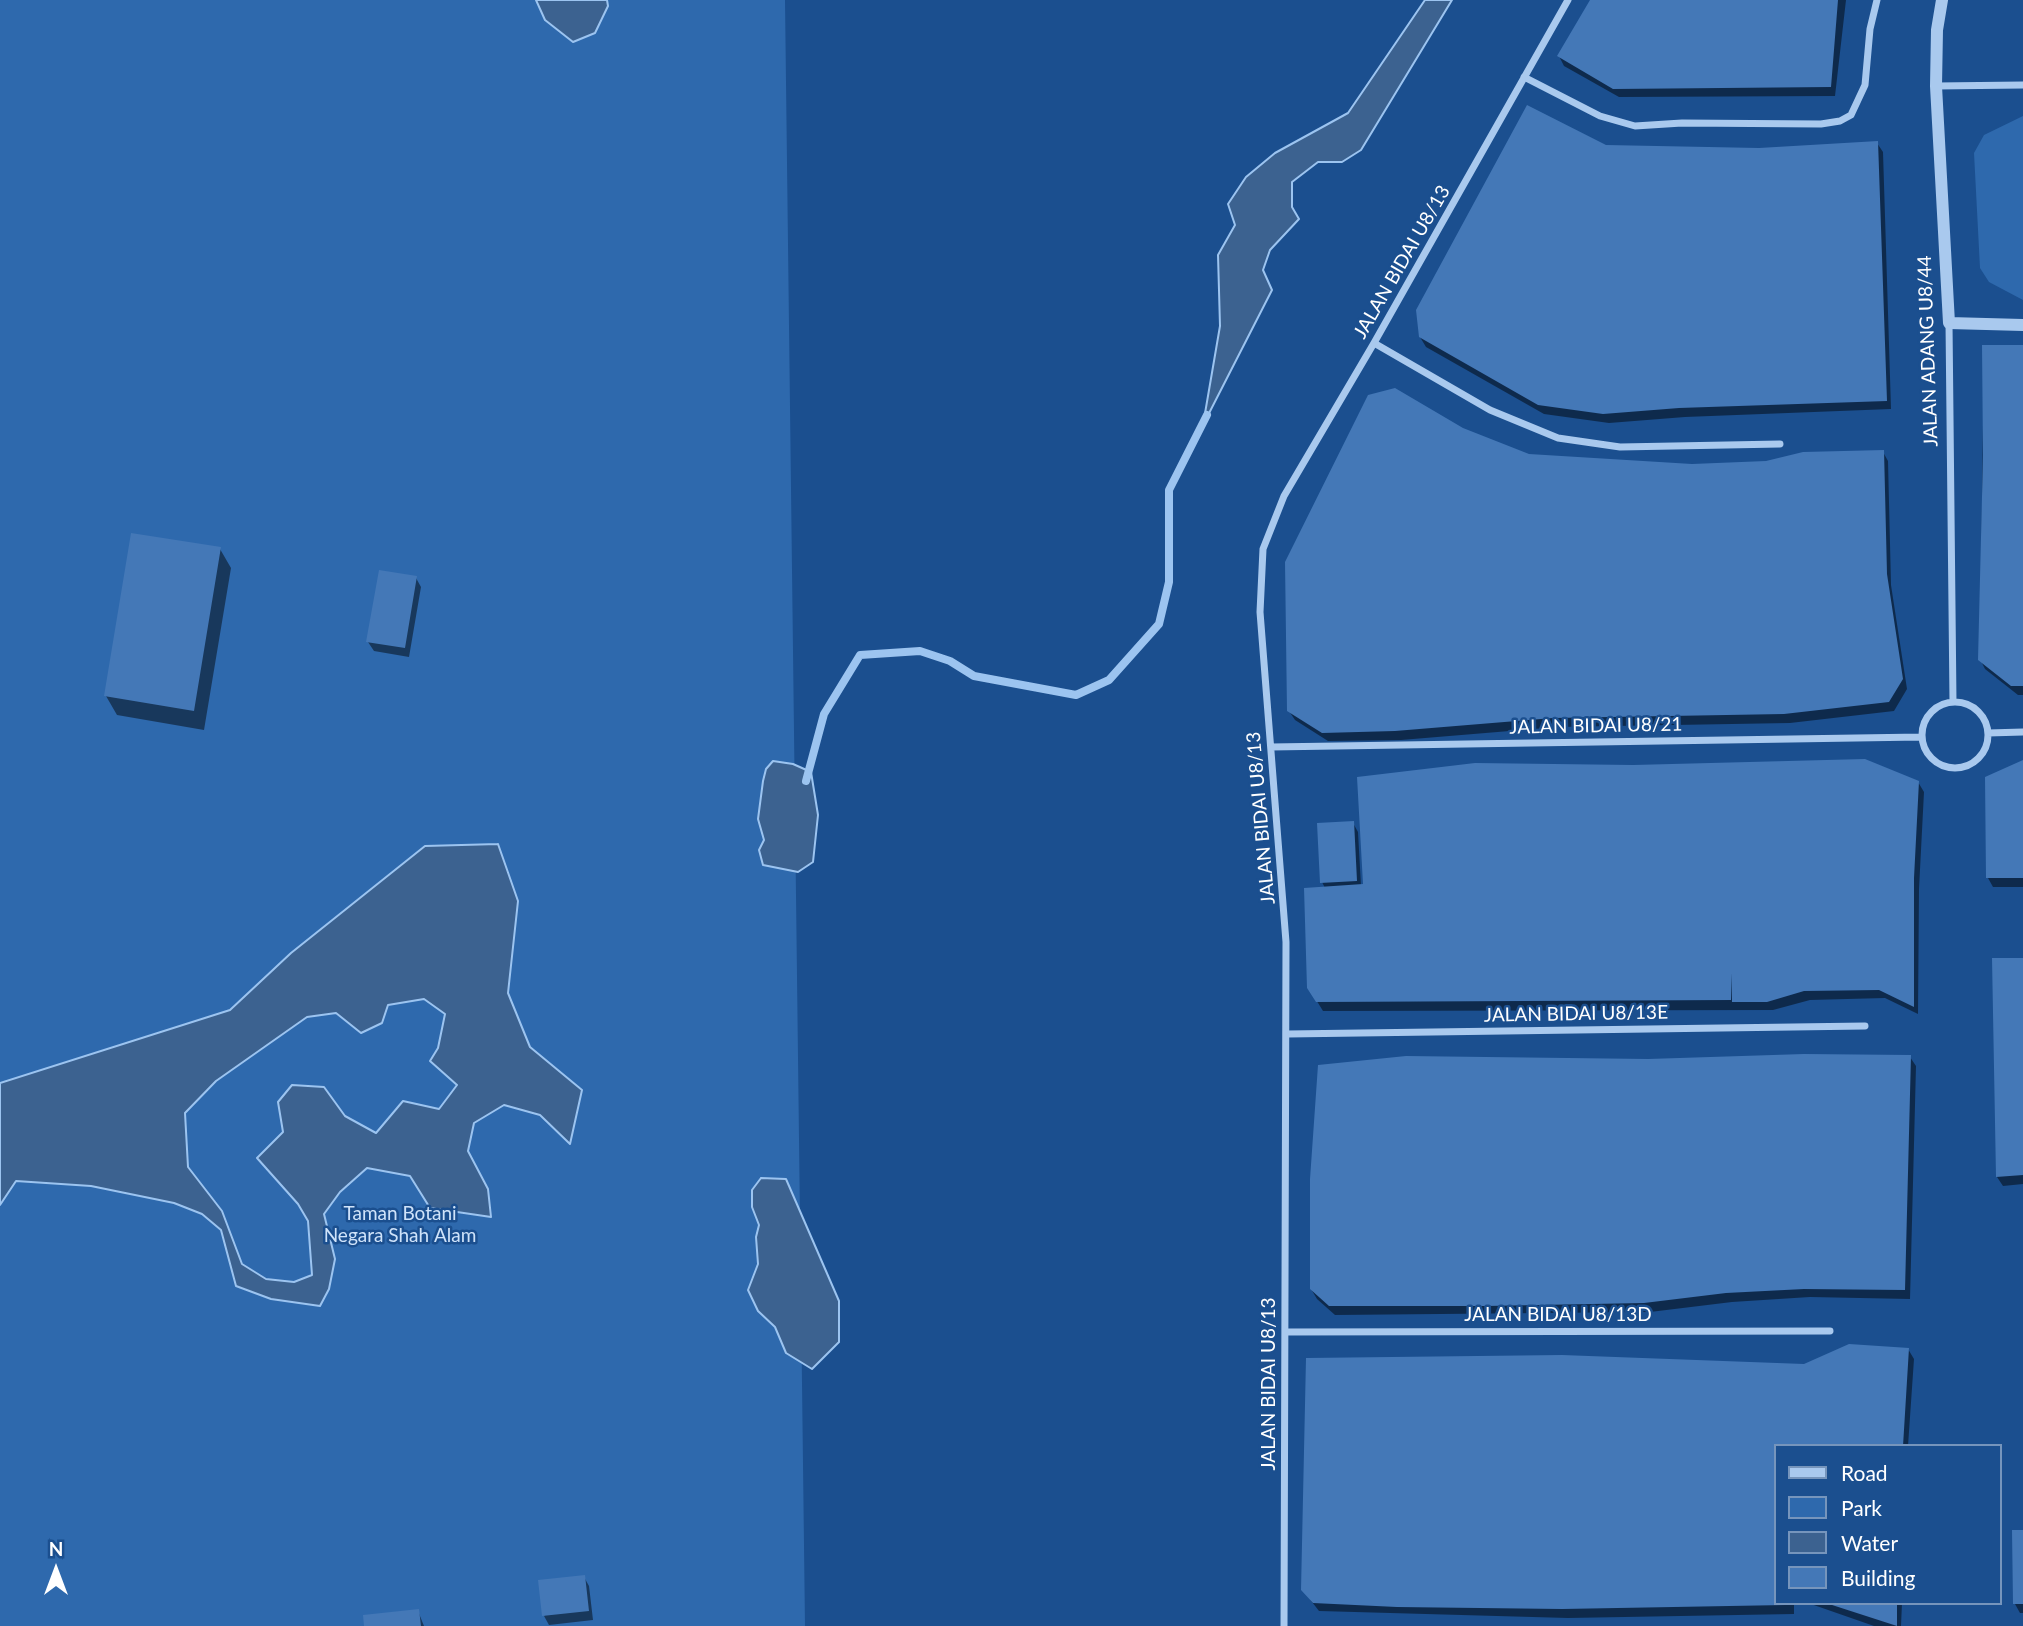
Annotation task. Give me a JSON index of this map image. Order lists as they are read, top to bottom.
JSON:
{
  "streets": {
    "street": [
      "JALAN BIDAI U8/13",
      "JALAN ADANG U8/44",
      "JALAN BIDAI U8/21",
      "JALAN BIDAI U8/13E",
      "JALAN BIDAI U8/13D"
    ]
  },
  "crossings": [
    ["JALAN BIDAI U8/13", "JALAN BIDAI U8/21"],
    ["JALAN BIDAI U8/13", "JALAN BIDAI U8/13E"],
    ["JALAN BIDAI U8/13", "JALAN BIDAI U8/13D"],
    ["JALAN ADANG U8/44", "JALAN BIDAI U8/21"]
  ],
  "parks": ["Taman Botani Negara Shah Alam"],
  "legend": [
    "Road",
    "Park",
    "Water",
    "Building"
  ],
  "north": "top"
}
